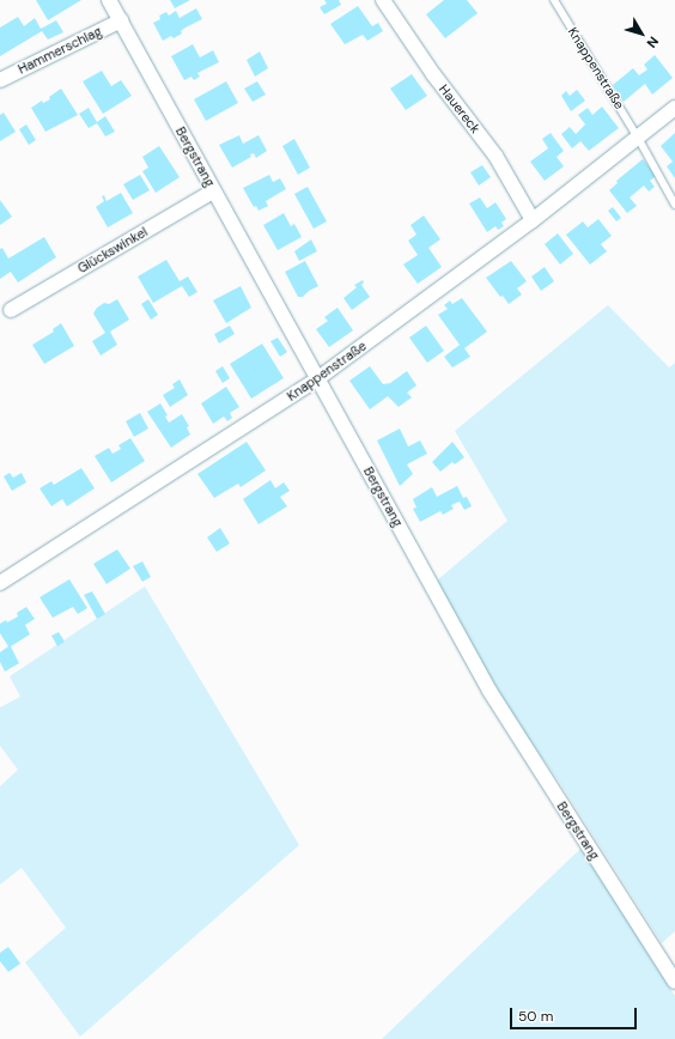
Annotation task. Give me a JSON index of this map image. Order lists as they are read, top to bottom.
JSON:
{
  "streets": {
    "street": [
      "Hammerschlag",
      "Knappenstraße",
      "Hauereck",
      "Bergstrang",
      "Glückswinkel"
    ]
  },
  "crossings": [
    ["Hammerschlag", "Bergstrang"],
    ["Knappenstraße", "Hauereck"],
    ["Knappenstraße", "Bergstrang"],
    ["Bergstrang", "Glückswinkel"]
  ],
  "scale_bar": "50 m",
  "north": "bottom right"
}
